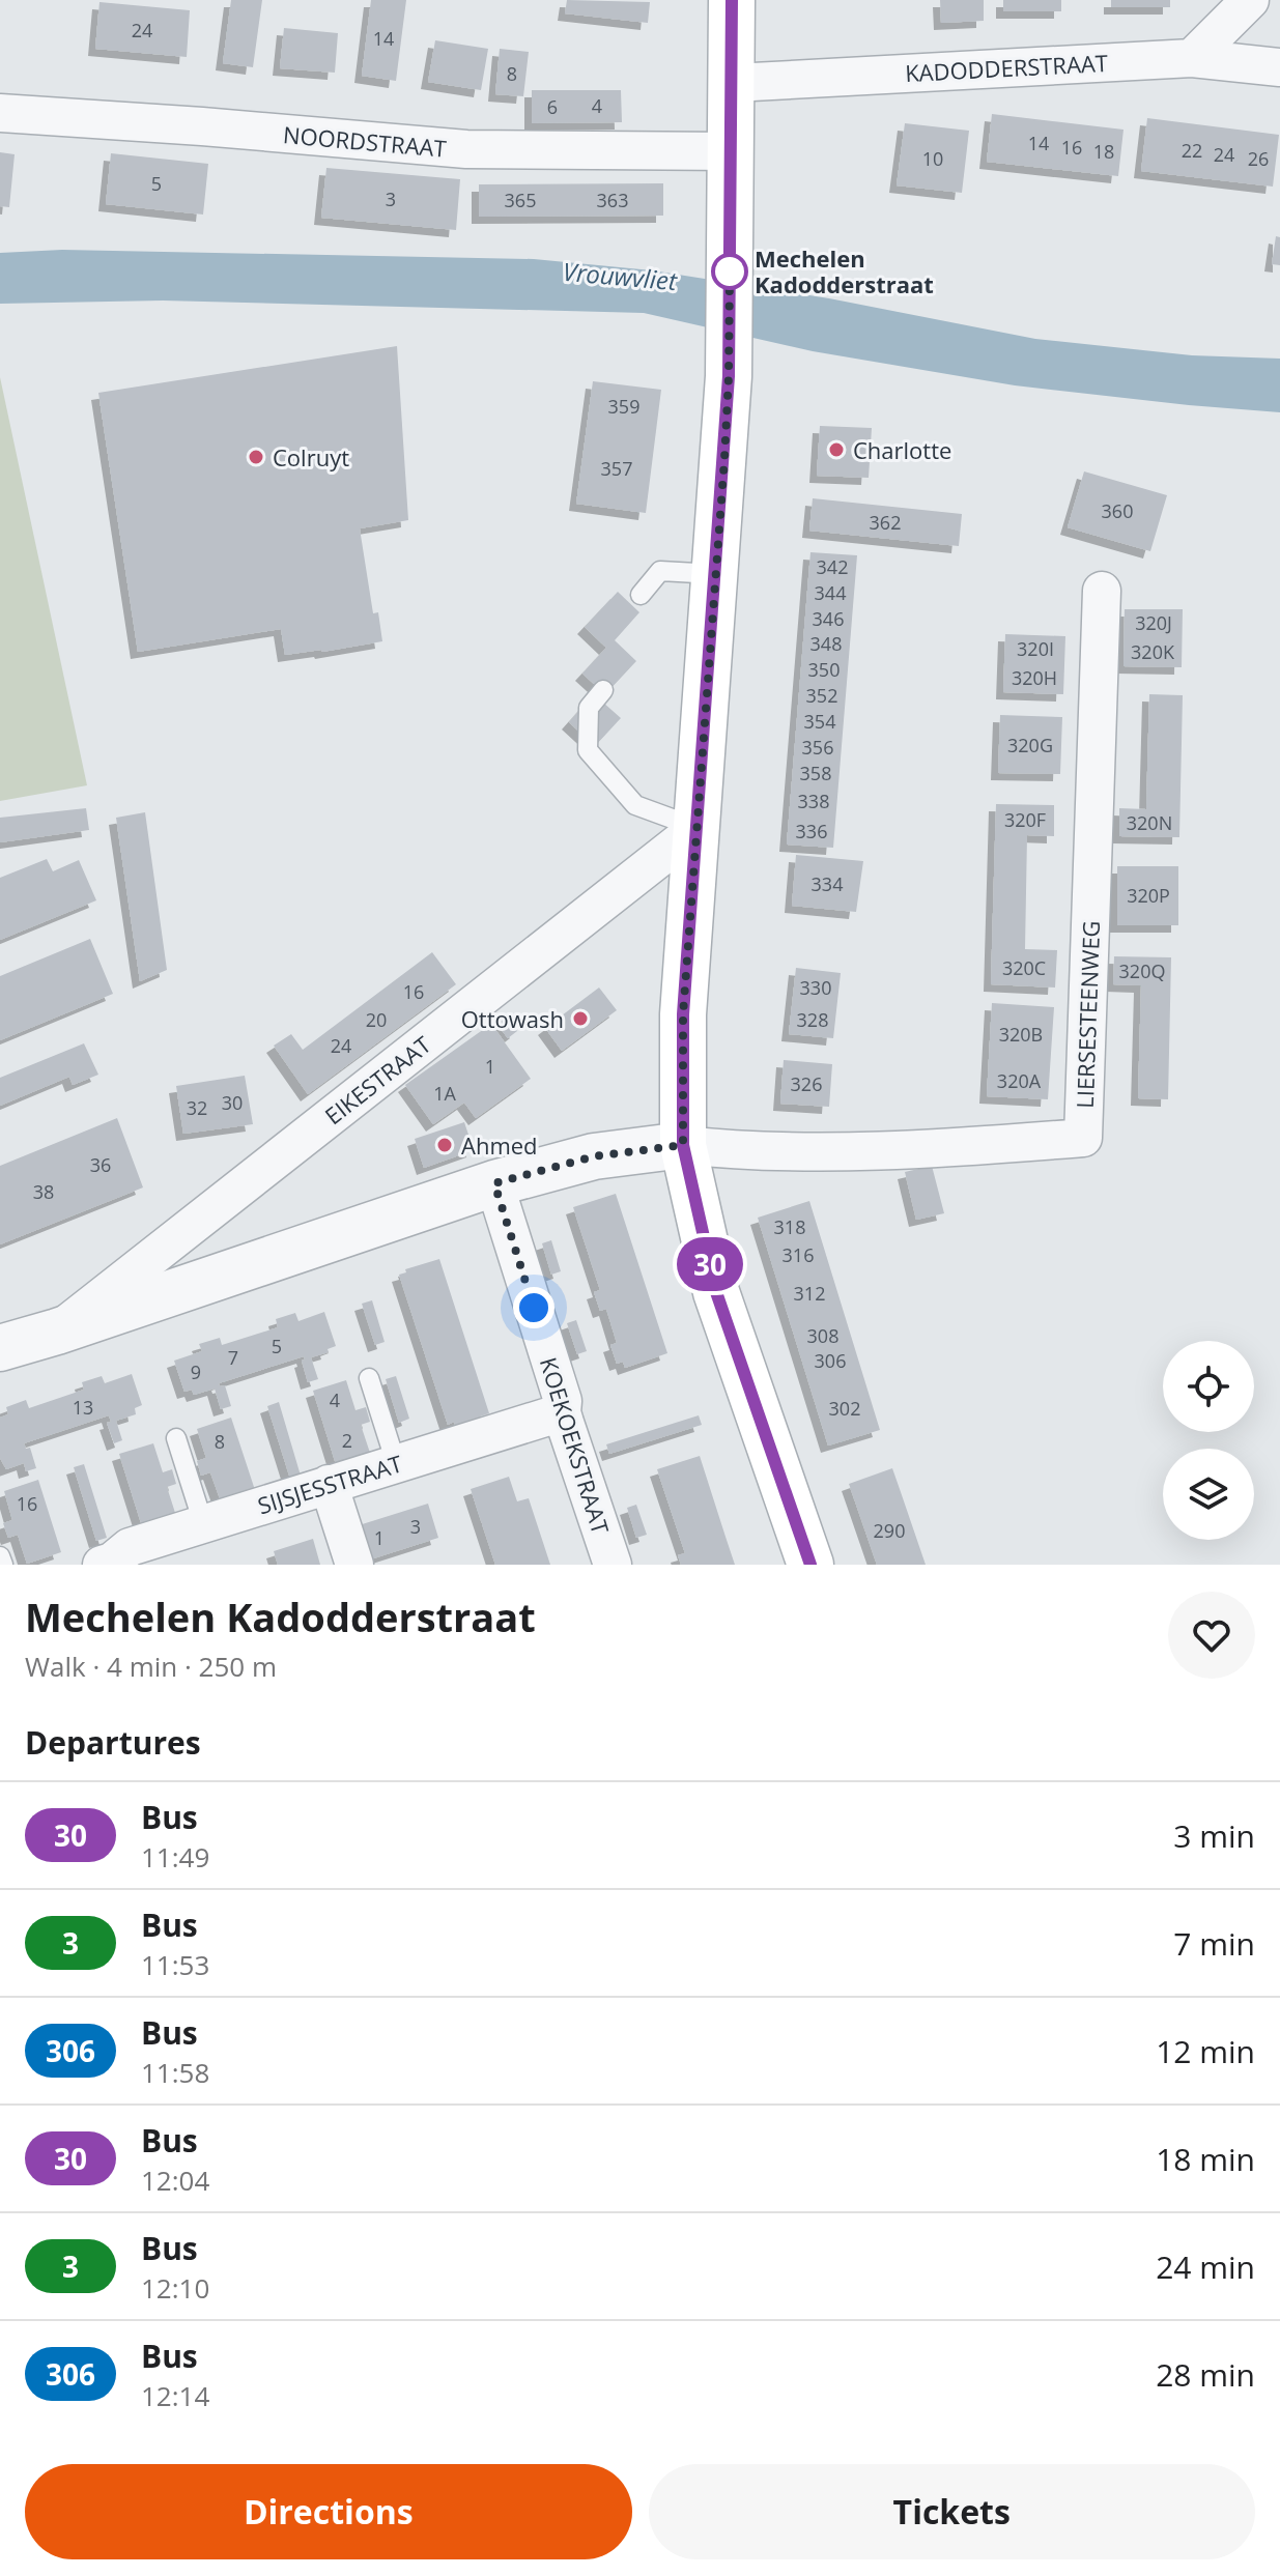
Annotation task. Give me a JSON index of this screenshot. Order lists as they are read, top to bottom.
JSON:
{
  "streets": {
    "street": [
      "KADODDERSTRAAT",
      "NOORDSTRAAT",
      "LIERSESTEENWEG",
      "EIKESTRAAT",
      "KOEKOEKSTRAAT",
      "SIJSJESSTRAAT"
    ]
  },
  "crossings": [
    ["LIERSESTEENWEG", "EIKESTRAAT"],
    ["EIKESTRAAT", "KOEKOEKSTRAAT"],
    ["KOEKOEKSTRAAT", "SIJSJESSTRAAT"]
  ],
  "water": ["Vrouwvliet"],
  "places": [
    "Mechelen Kadodderstraat",
    "Charlotte",
    "Colruyt",
    "Ottowash",
    "Ahmed"
  ],
  "lines": ["bus line 30"],
  "house_numbers": [
    "24",
    "14",
    "8",
    "4",
    "6",
    "14",
    "16",
    "22",
    "18",
    "24",
    "10",
    "26",
    "5",
    "3",
    "365",
    "363",
    "359",
    "357",
    "360",
    "362",
    "342",
    "344",
    "346",
    "320J",
    "348",
    "320I",
    "320K",
    "350",
    "320H",
    "352",
    "354",
    "320G",
    "356",
    "358",
    "338",
    "320F",
    "320N",
    "336",
    "334",
    "320P",
    "320C",
    "320Q",
    "330",
    "16",
    "20",
    "328",
    "320B",
    "24",
    "1",
    "320A",
    "326",
    "1A",
    "30",
    "32",
    "36",
    "38",
    "318",
    "316",
    "312",
    "308",
    "5",
    "7",
    "306",
    "9",
    "4",
    "13",
    "302",
    "2",
    "8",
    "16",
    "3",
    "290",
    "1"
  ],
  "page": {
    "on_map": "30",
    "heading": [
      ["Mechelen Kadodderstraat", "Walk · 4 min · 250 m"],
      "Departures"
    ],
    "list": [
      {
        "mark": "30",
        "name": "Bus",
        "note": "11:49",
        "value": "3 min"
      },
      {
        "mark": "3",
        "name": "Bus",
        "note": "11:53",
        "value": "7 min"
      },
      {
        "mark": "306",
        "name": "Bus",
        "note": "11:58",
        "value": "12 min"
      },
      {
        "mark": "30",
        "name": "Bus",
        "note": "12:04",
        "value": "18 min"
      },
      {
        "mark": "3",
        "name": "Bus",
        "note": "12:10",
        "value": "24 min"
      },
      {
        "mark": "306",
        "name": "Bus",
        "note": "12:14",
        "value": "28 min"
      }
    ],
    "buttons": ["Directions", "Tickets"]
  }
}
